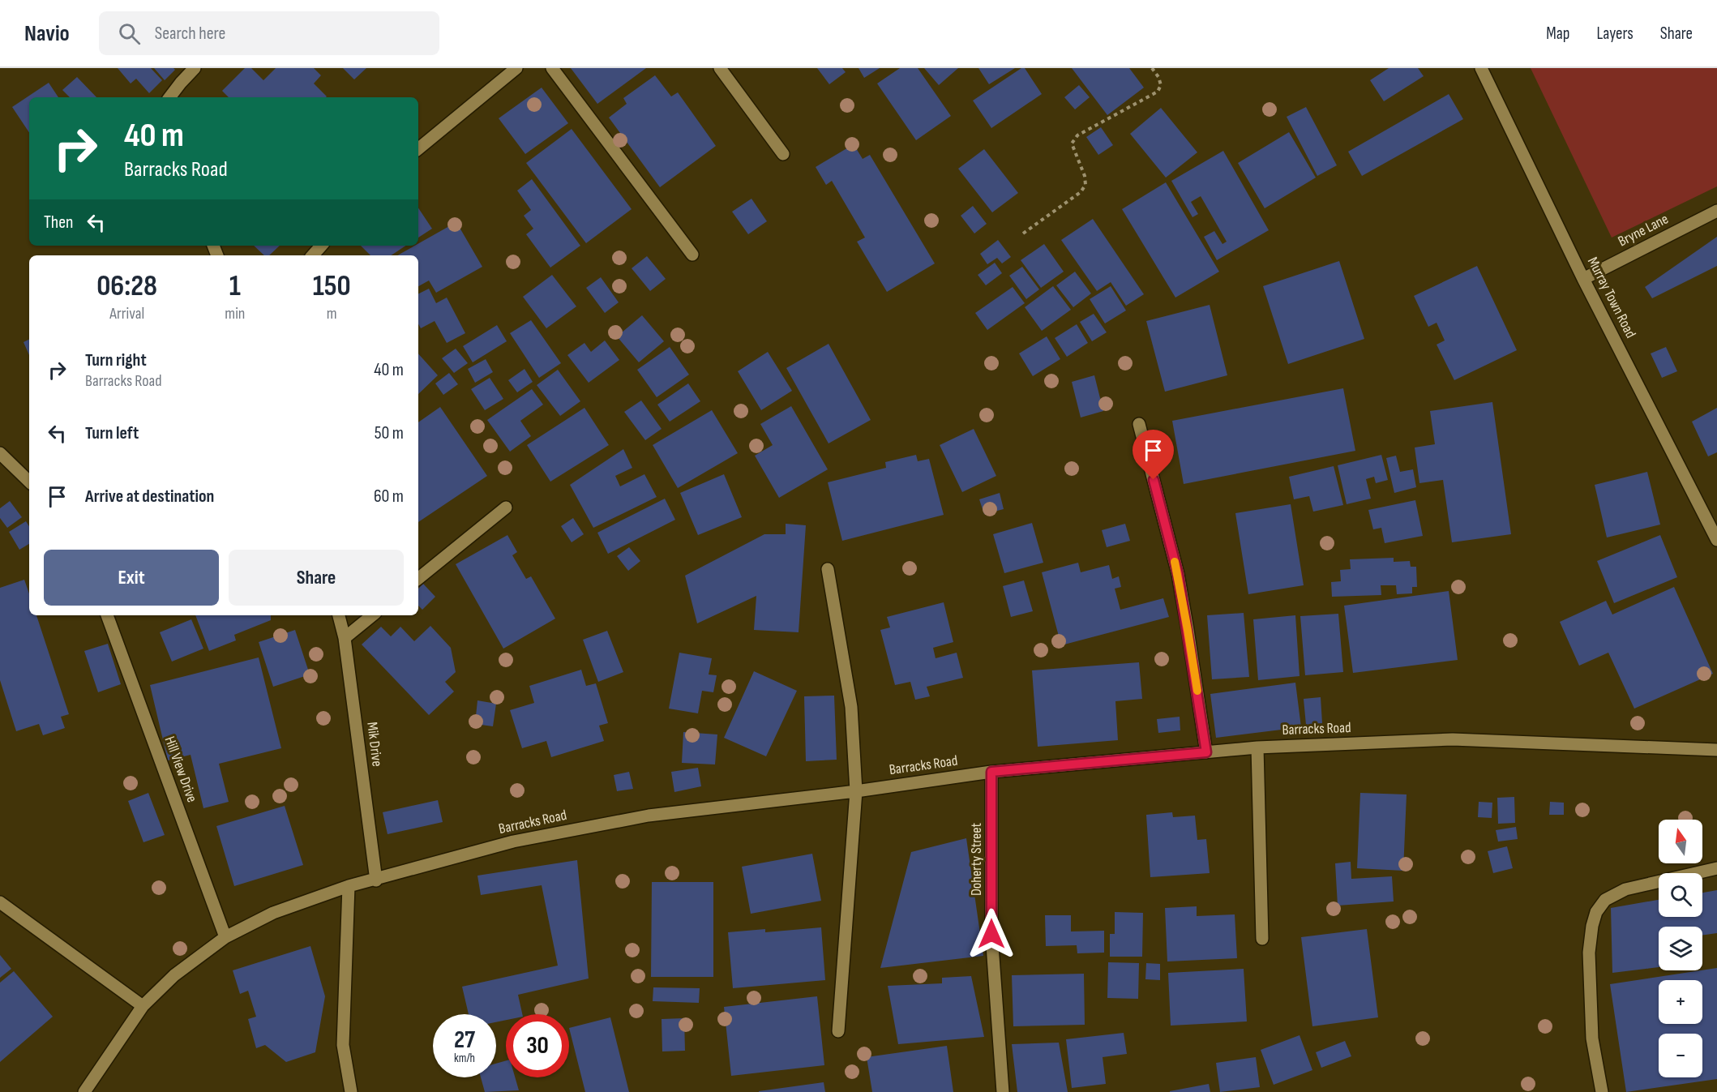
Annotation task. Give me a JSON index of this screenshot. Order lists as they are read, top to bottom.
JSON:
{
  "streets": {
    "street": [
      "Bryne Lane",
      "Murray Town Road",
      "Barracks Road",
      "Mik Drive",
      "Hill View Drive",
      "Doherty Street"
    ]
  },
  "crossings": [
    ["Bryne Lane", "Murray Town Road"],
    ["Barracks Road", "Mik Drive"],
    ["Barracks Road", "Hill View Drive"],
    ["Barracks Road", "Doherty Street"]
  ],
  "north": "top",
  "page": {
    "header": "Navio",
    "search": "Search here",
    "nav": ["Map", "Layers", "Share"],
    "turn": ["40 m", "Barracks Road"],
    "then": "Then",
    "eta": [
      "06:28",
      "Arrival",
      "1",
      "min",
      "150",
      "m"
    ],
    "list": [
      {
        "name": "Turn right",
        "note": "Barracks Road",
        "value": "40 m"
      },
      {
        "name": "Turn left",
        "value": "50 m"
      },
      {
        "name": "Arrive at destination",
        "value": "60 m"
      }
    ],
    "buttons": ["Exit", "Share"],
    "map_buttons": ["+", "−"],
    "speed": "27 km/h",
    "limit": "30"
  }
}
